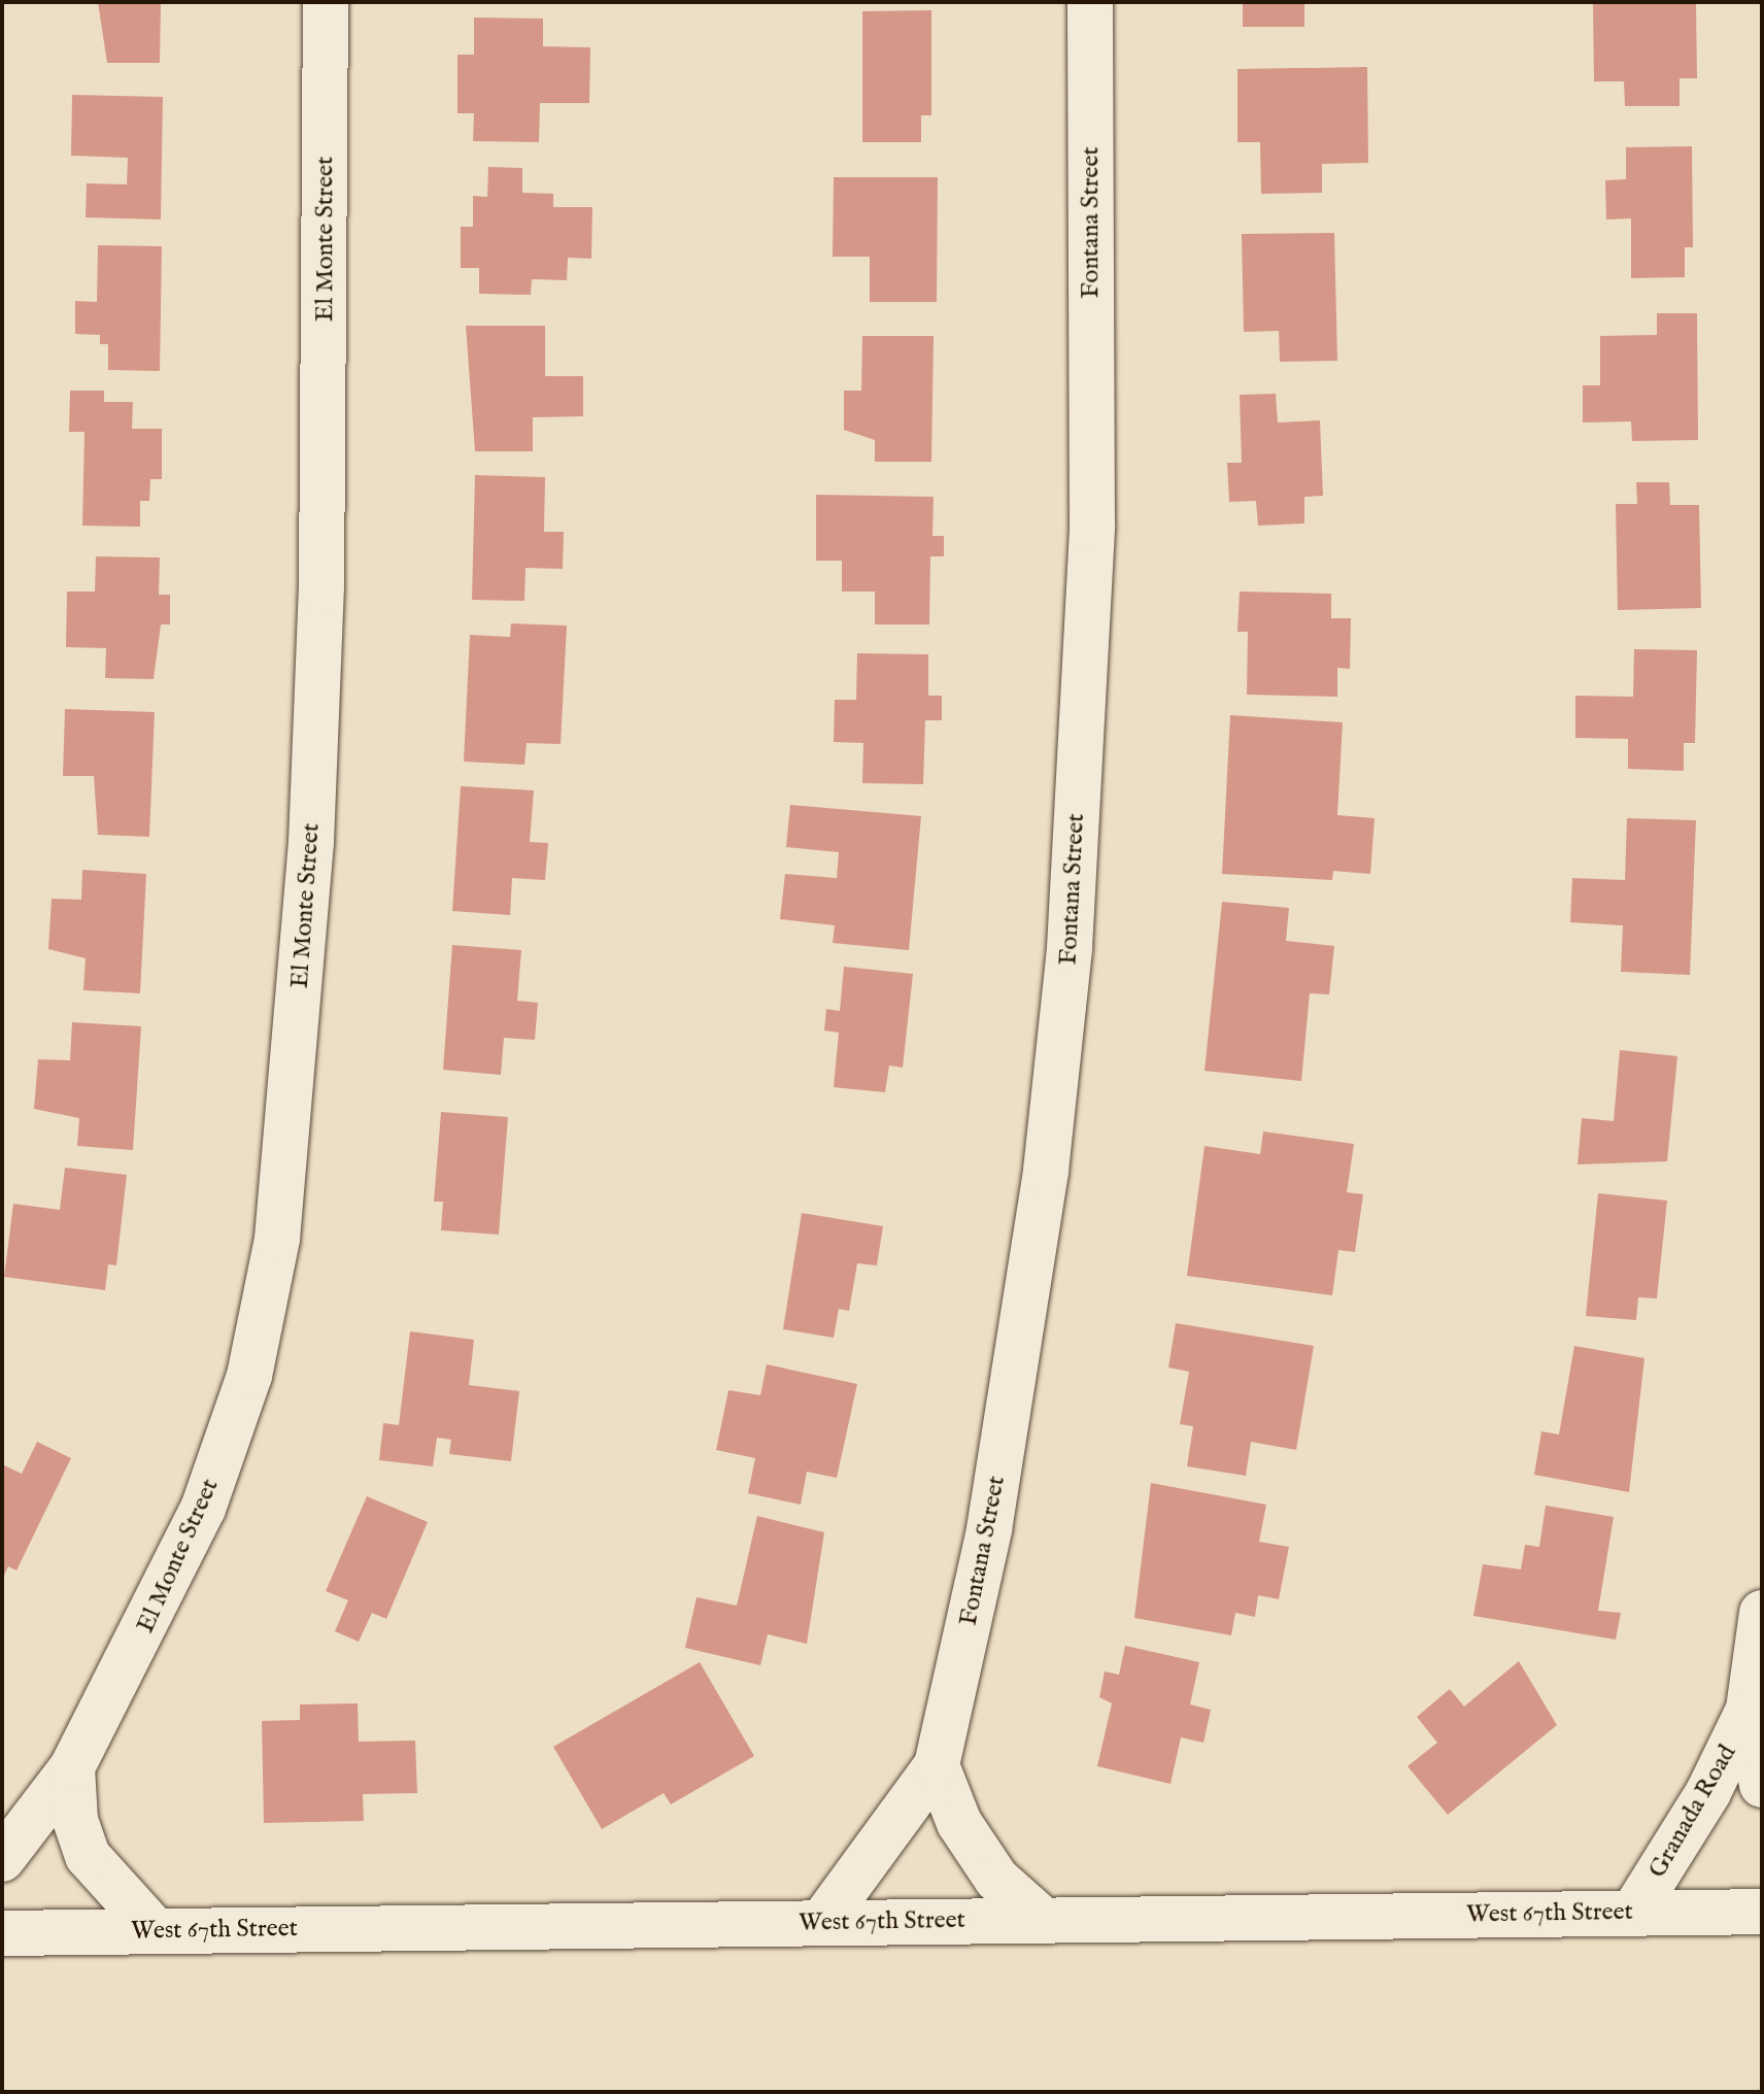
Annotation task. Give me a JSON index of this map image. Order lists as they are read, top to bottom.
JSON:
{
  "streets": {
    "street": [
      "Fontana Street",
      "El Monte Street",
      "Granada Road",
      "West 67th Street"
    ]
  },
  "crossings": [
    ["Fontana Street", "West 67th Street"],
    ["Granada Road", "West 67th Street"]
  ]
}
